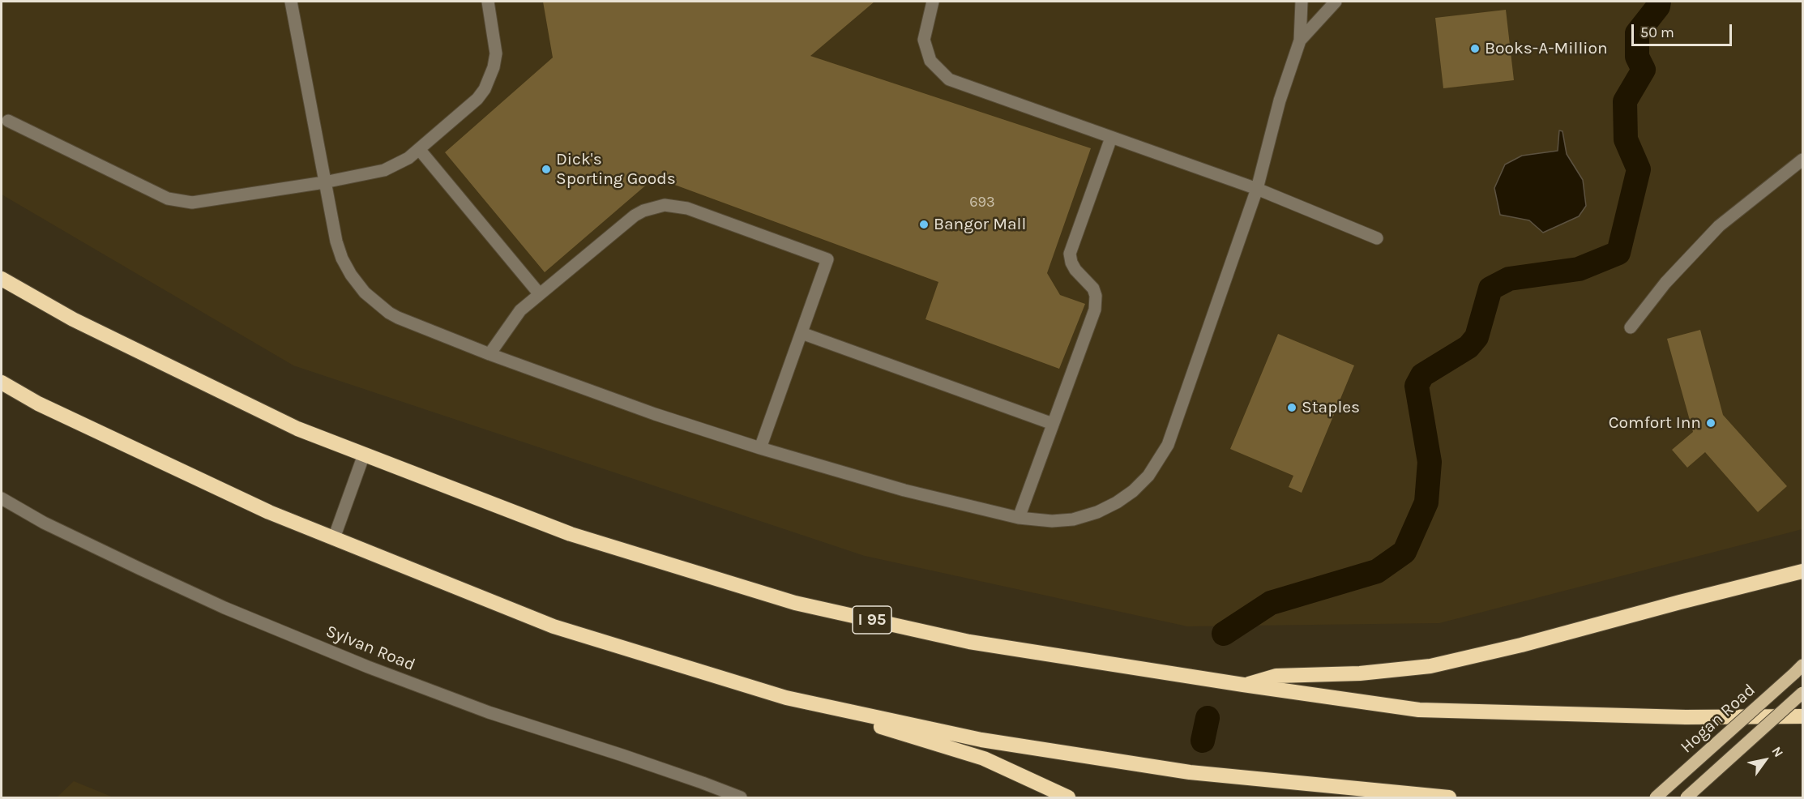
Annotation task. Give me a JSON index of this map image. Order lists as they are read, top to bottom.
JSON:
{
  "streets": {
    "highway": ["I 95"],
    "main road": ["Hogan Road"],
    "street": ["Sylvan Road"]
  },
  "places": [
    "Books-A-Million",
    "Dick's Sporting Goods",
    "Bangor Mall",
    "Staples",
    "Comfort Inn"
  ],
  "house_numbers": ["693"],
  "scale_bar": "50 m",
  "north": "top right"
}
